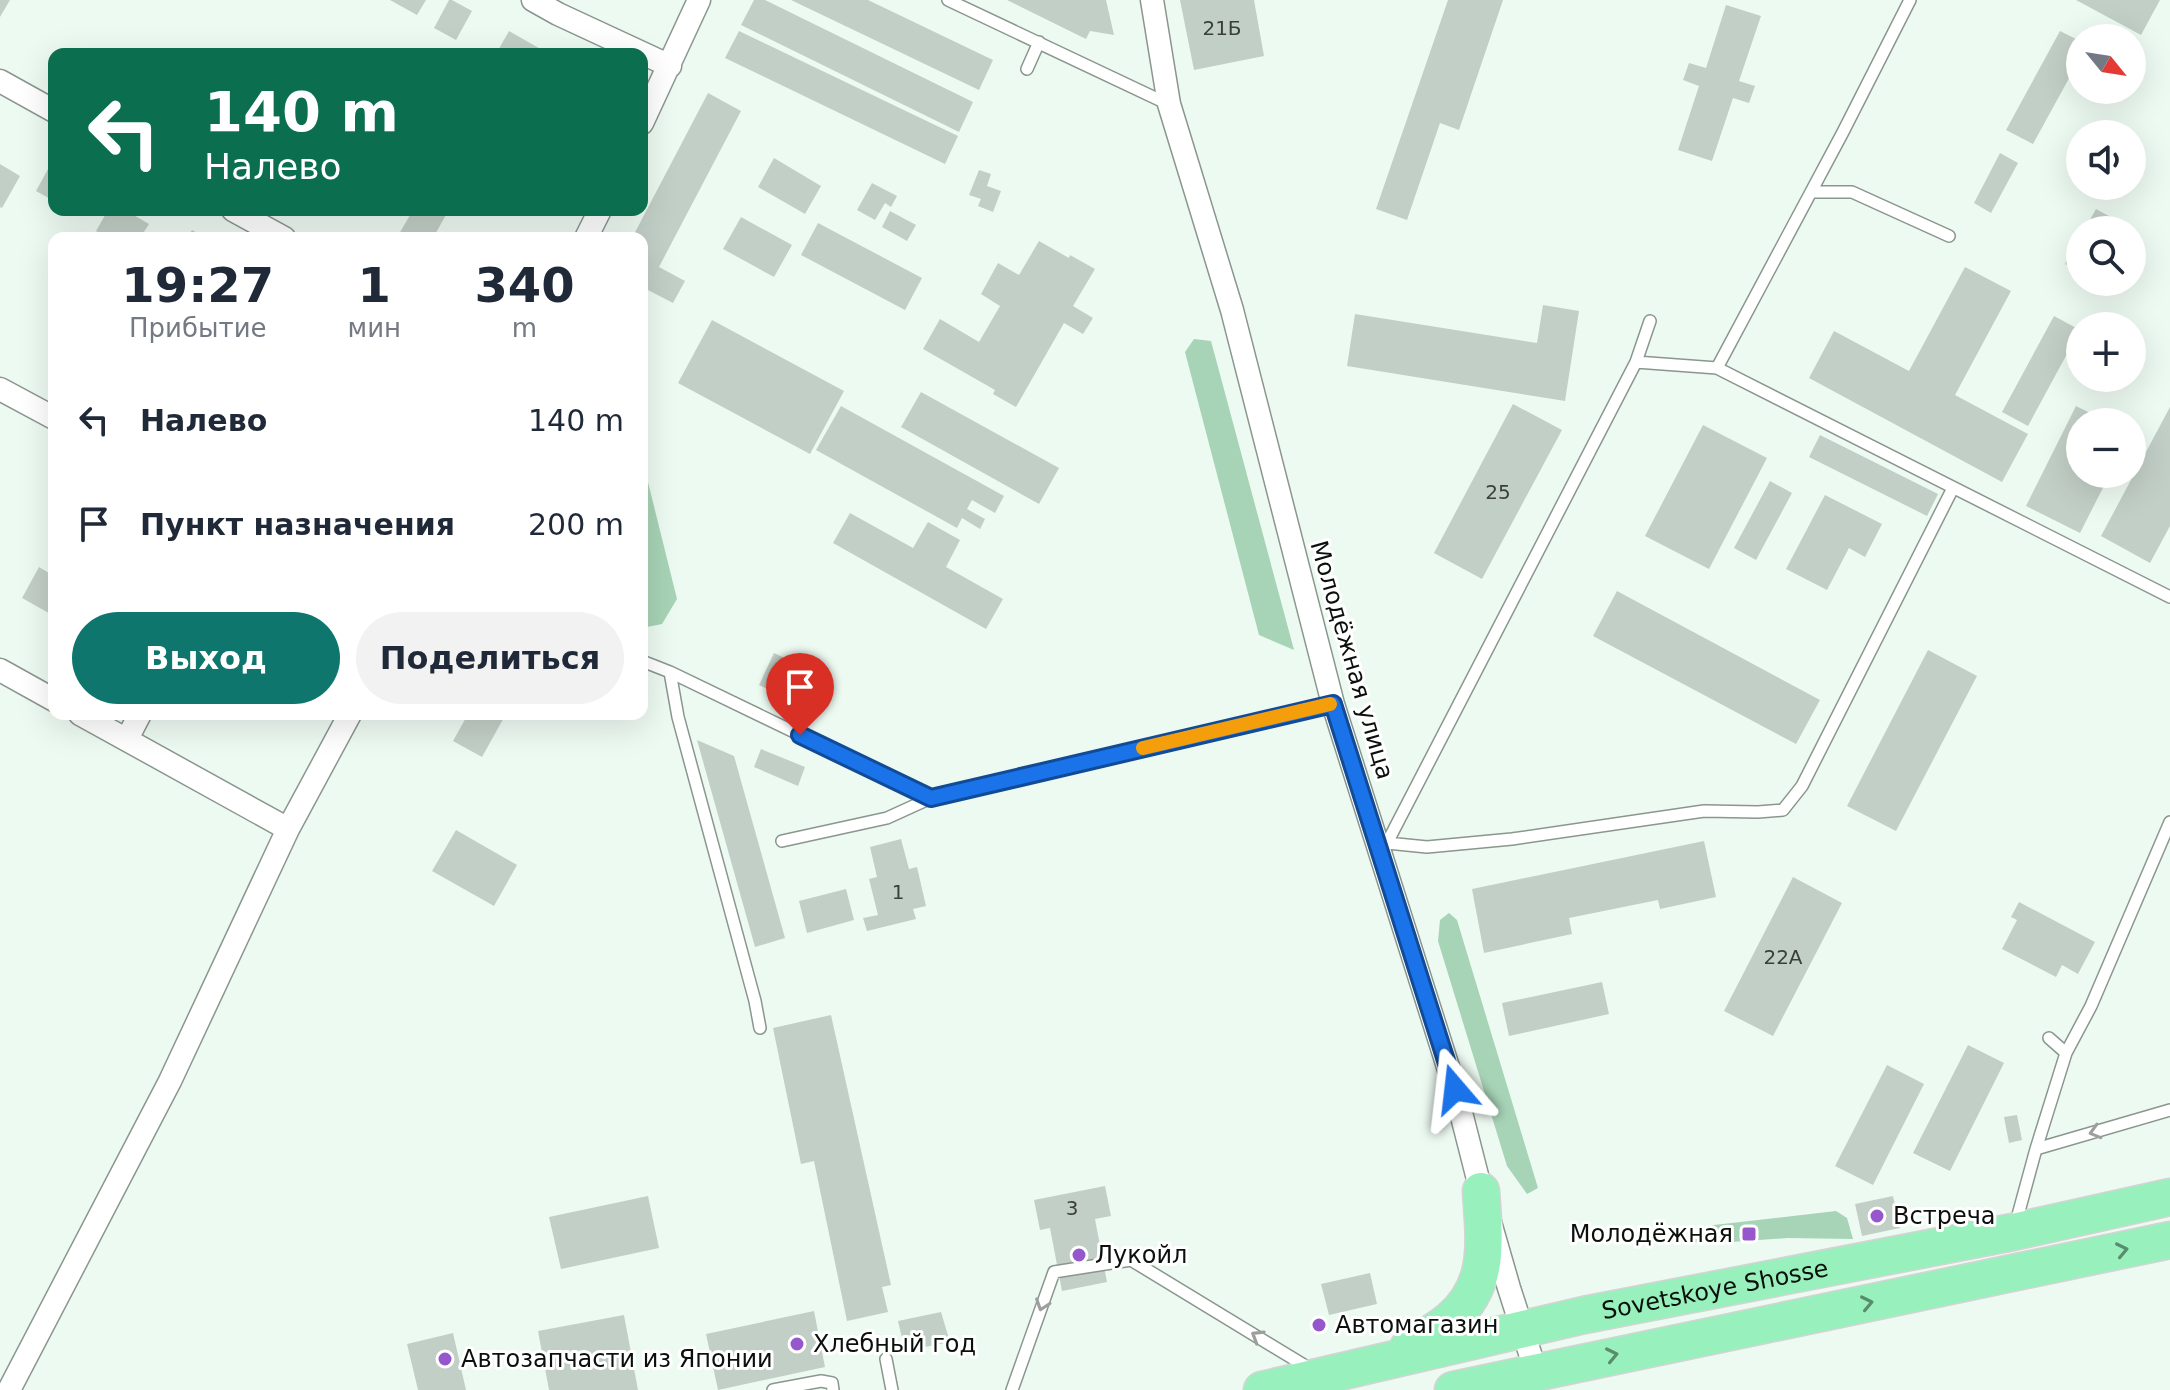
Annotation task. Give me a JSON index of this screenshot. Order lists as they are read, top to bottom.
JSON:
{
  "streets": {
    "highway": ["Sovetskoye Shosse"],
    "street": ["Молодёжная улица"]
  },
  "crossings": [
    ["Молодёжная улица", "Sovetskoye Shosse"]
  ],
  "places": {
    "other": [
      "Встреча",
      "Лукойл",
      "Автомагазин",
      "Хлебный год",
      "Автозапчасти из Японии"
    ],
    "transit": ["Молодёжная"]
  },
  "house_numbers": [
    "21Б",
    "25",
    "1",
    "22А",
    "3"
  ],
  "north": "bottom right",
  "page": {
    "map_buttons": ["+", "−"],
    "turn": ["140 m", "Налево"],
    "eta": [
      "19:27",
      "Прибытие",
      "1",
      "мин",
      "340",
      "m"
    ],
    "list": [
      {
        "name": "Налево",
        "value": "140 m"
      },
      {
        "name": "Пункт назначения",
        "value": "200 m"
      }
    ],
    "buttons": ["Выход", "Поделиться"]
  }
}
